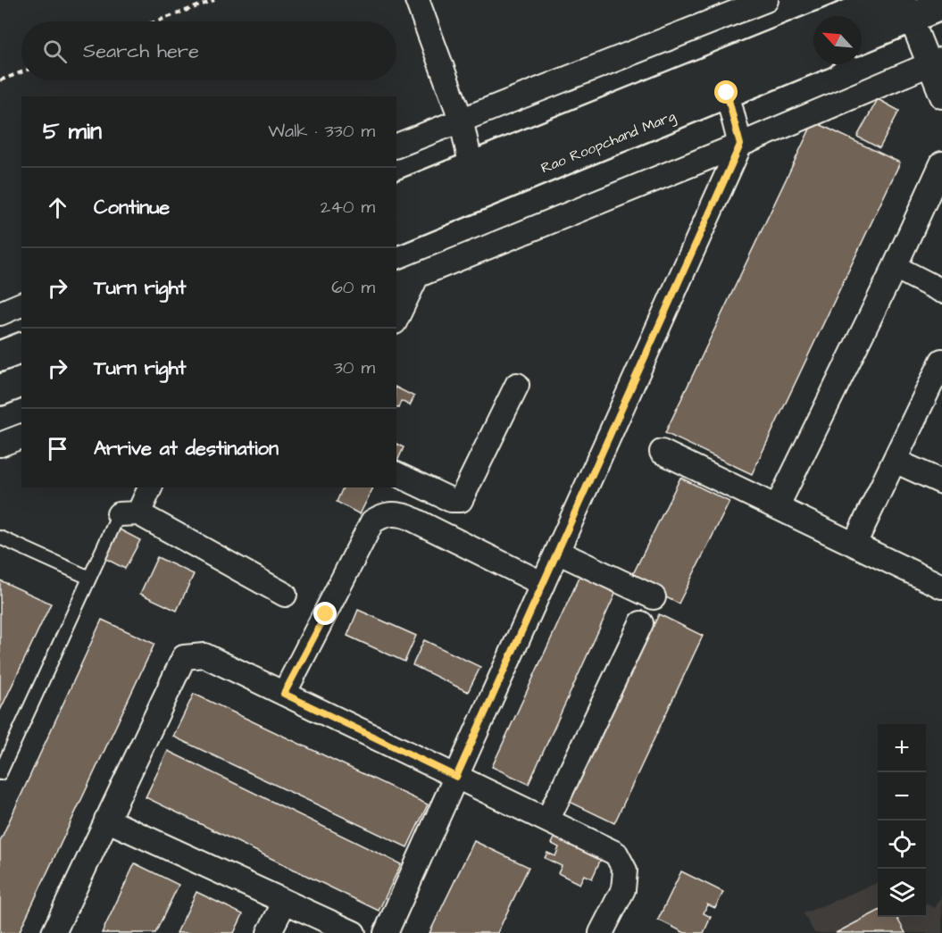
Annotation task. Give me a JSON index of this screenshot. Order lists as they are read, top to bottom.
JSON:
{
  "streets": {
    "main road": ["Rao Roopchand Marg"]
  },
  "north": "top left",
  "page": {
    "search": "Search here",
    "heading": ["5 min", "Walk · 330 m"],
    "list": [
      ["Continue", "240 m"],
      ["Turn right", "60 m"],
      ["Turn right", "30 m"],
      "Arrive at destination"
    ],
    "map_buttons": ["+", "−"]
  }
}
